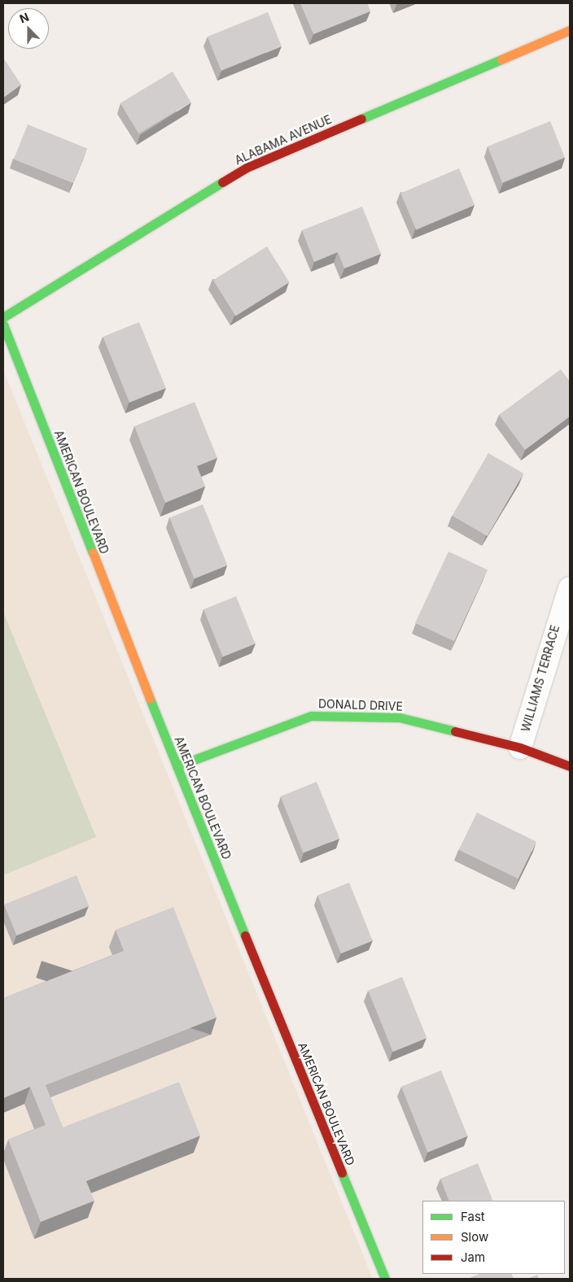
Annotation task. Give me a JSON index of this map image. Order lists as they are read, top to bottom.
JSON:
{
  "streets": {
    "street": [
      "ALABAMA AVENUE",
      "AMERICAN BOULEVARD",
      "WILLIAMS TERRACE",
      "DONALD DRIVE"
    ]
  },
  "crossings": [
    ["AMERICAN BOULEVARD", "DONALD DRIVE"],
    ["WILLIAMS TERRACE", "DONALD DRIVE"]
  ],
  "legend": ["Fast", "Slow", "Jam"],
  "north": "top"
}
